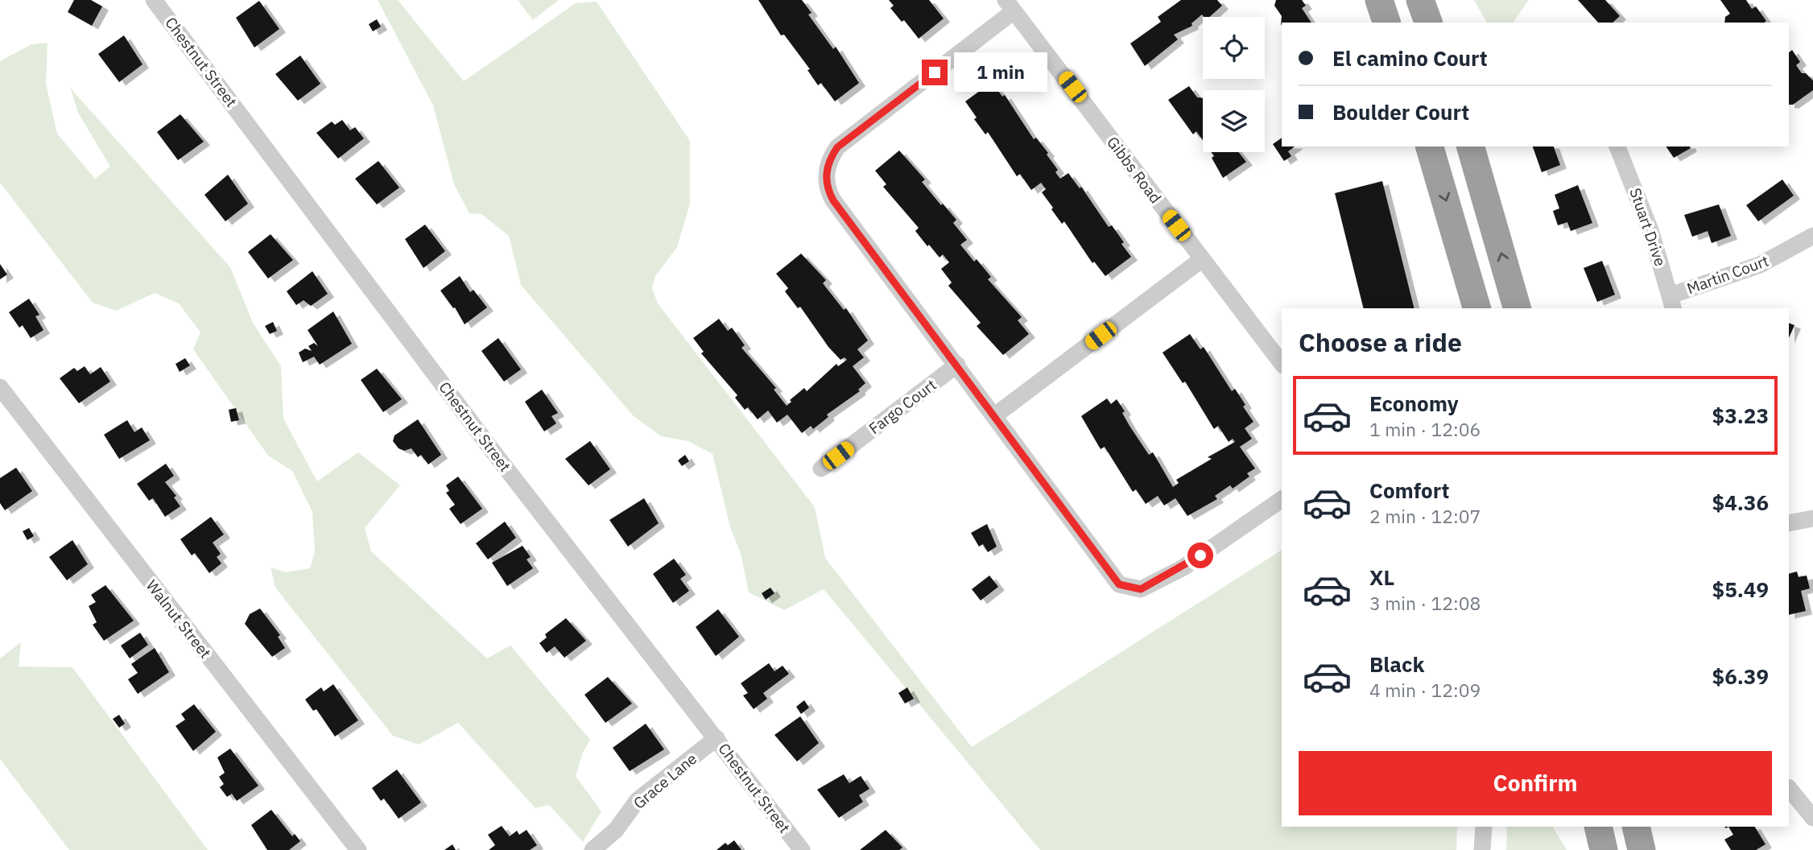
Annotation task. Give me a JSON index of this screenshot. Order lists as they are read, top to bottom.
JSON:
{
  "streets": {
    "street": [
      "Chestnut Street",
      "Gibbs Road",
      "Stuart Drive",
      "Martin Court",
      "Fargo Court",
      "Walnut Street",
      "Grace Lane"
    ]
  },
  "crossings": [
    ["Chestnut Street", "Grace Lane"],
    ["Stuart Drive", "Martin Court"]
  ],
  "page": {
    "banner": ["El camino Court", "Boulder Court"],
    "bubble": "1 min",
    "heading": "Choose a ride",
    "list": [
      {
        "name": "Economy",
        "note": "1 min · 12:06",
        "value": "$3.23"
      },
      {
        "name": "Comfort",
        "note": "2 min · 12:07",
        "value": "$4.36"
      },
      {
        "name": "XL",
        "note": "3 min · 12:08",
        "value": "$5.49"
      },
      {
        "name": "Black",
        "note": "4 min · 12:09",
        "value": "$6.39"
      }
    ],
    "buttons": "Confirm"
  }
}
